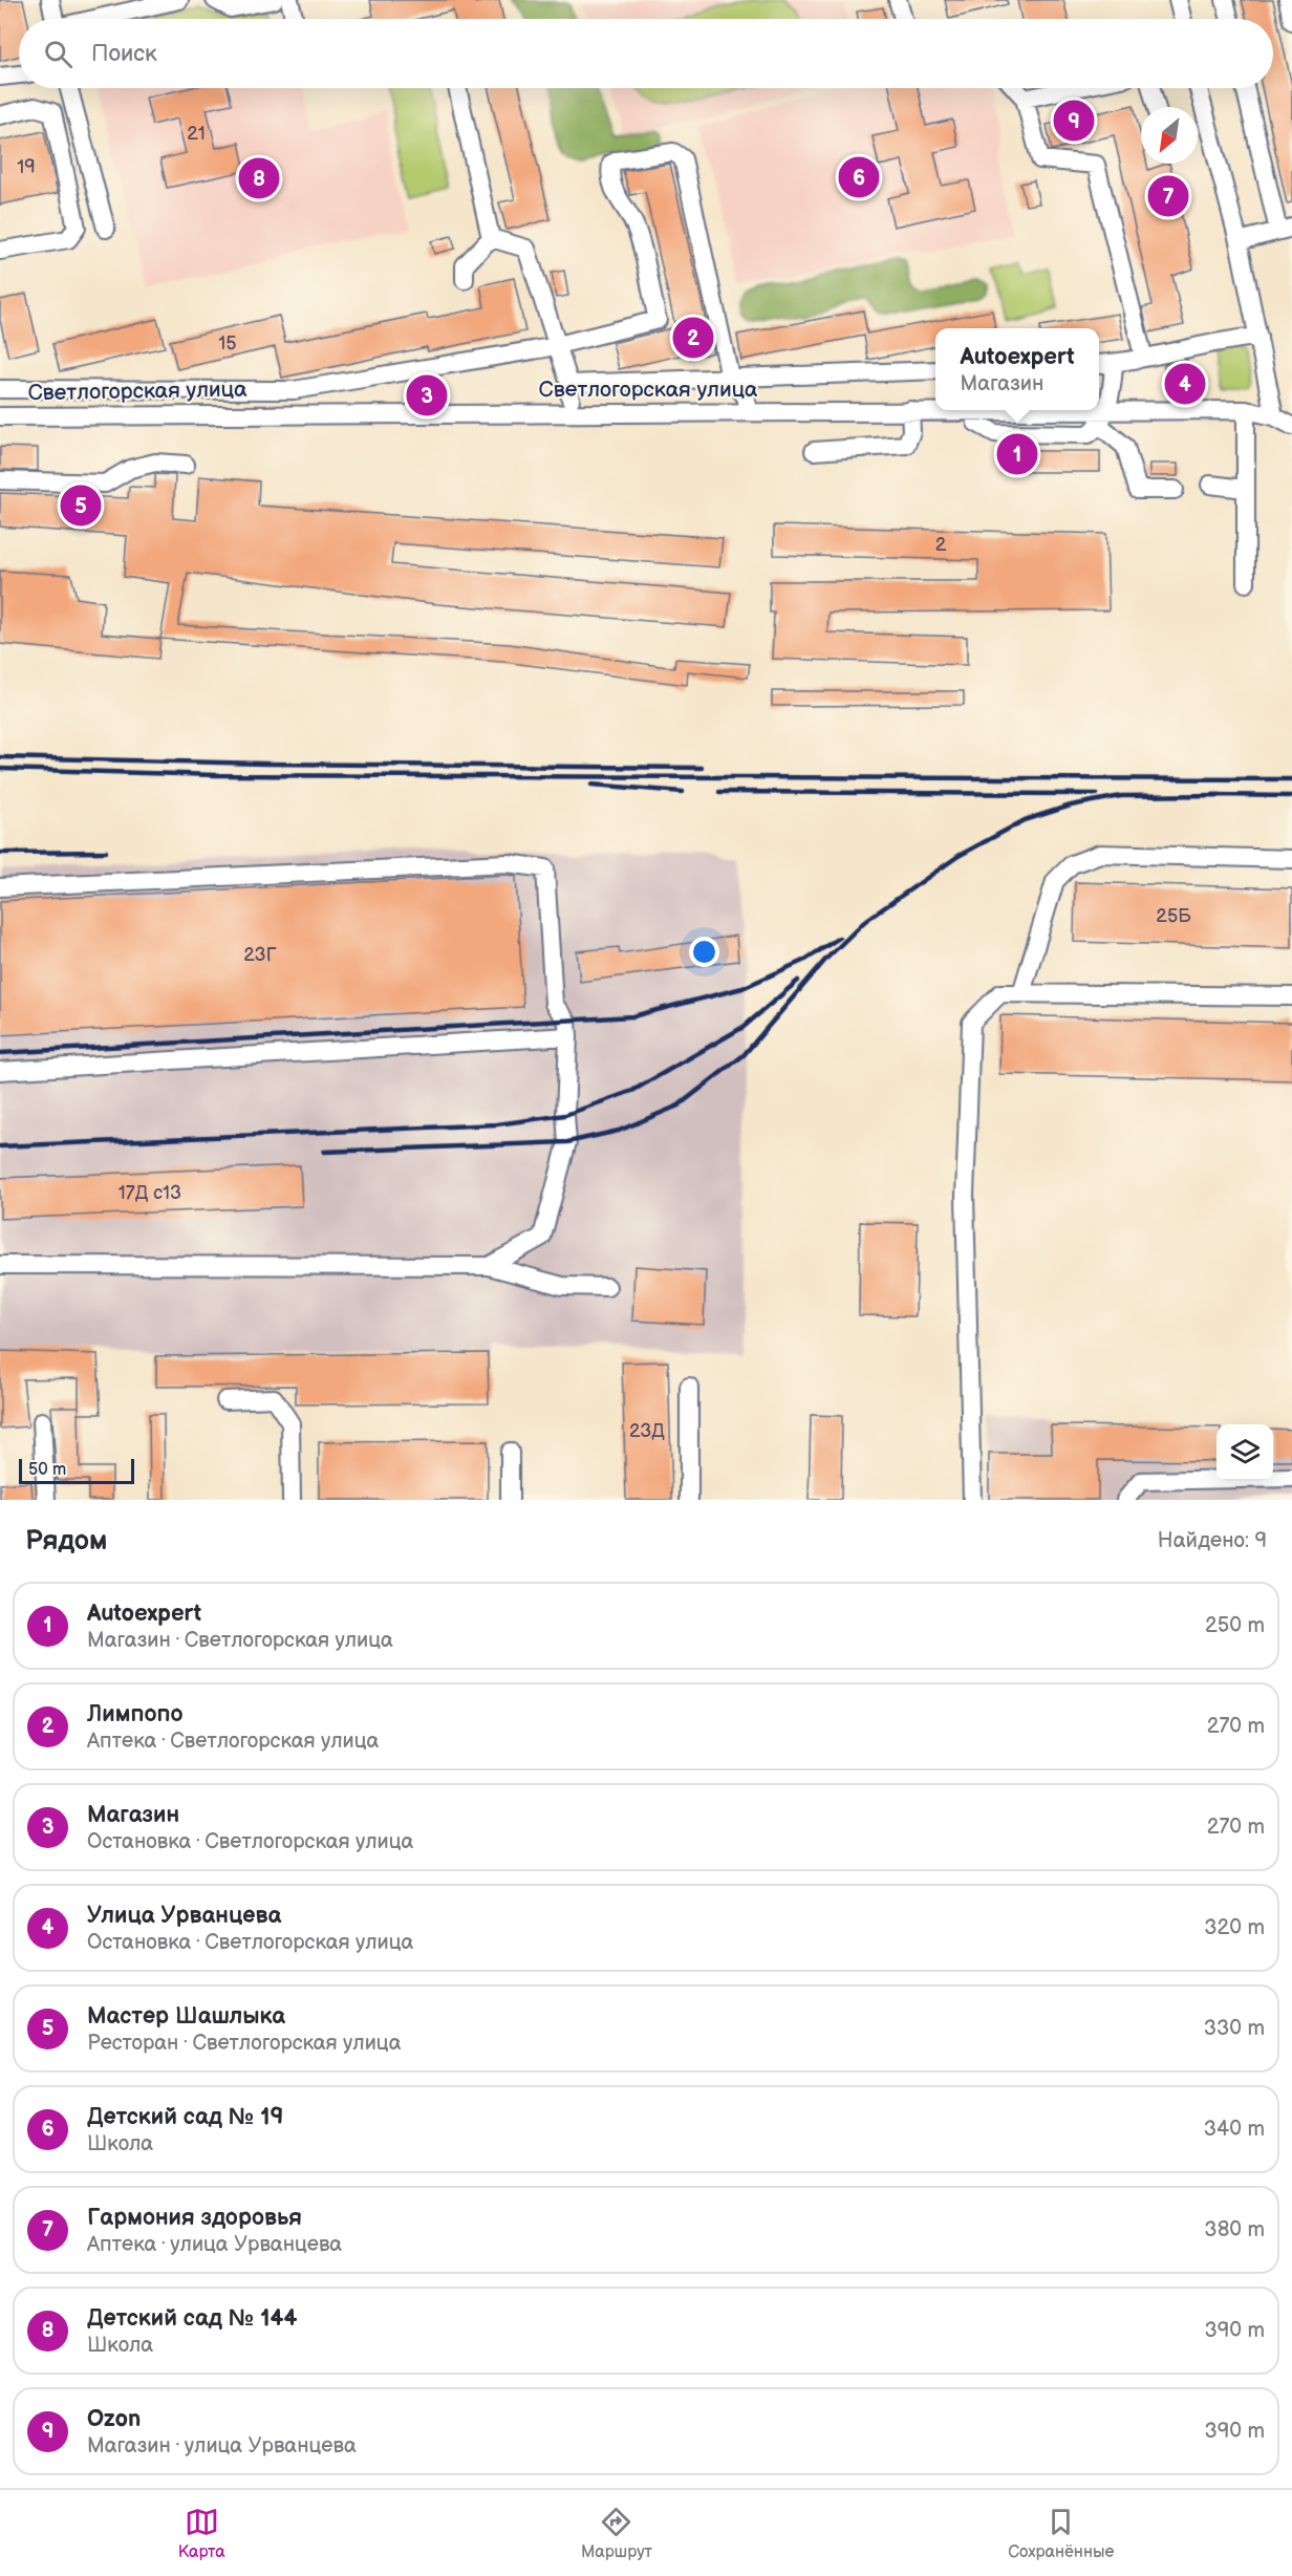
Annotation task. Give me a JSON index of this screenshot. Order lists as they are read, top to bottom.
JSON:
{
  "streets": {
    "street": ["Светлогорская улица"]
  },
  "house_numbers": [
    "21",
    "19",
    "15",
    "2",
    "25Б",
    "23Г",
    "17Д с13",
    "23Д"
  ],
  "scale_bar": "50 m",
  "north": "bottom left",
  "page": {
    "search": "Поиск",
    "pins": [
      "9",
      "6",
      "8",
      "7",
      "2",
      "4",
      "3",
      "1",
      "5"
    ],
    "popup": ["Autoexpert", "Магазин"],
    "scale": "50 m",
    "heading": ["Рядом", "Найдено: 9"],
    "list": [
      {
        "mark": "1",
        "name": "Autoexpert",
        "note": "Магазин · Светлогорская улица",
        "value": "250 m"
      },
      {
        "mark": "2",
        "name": "Лимпопо",
        "note": "Аптека · Светлогорская улица",
        "value": "270 m"
      },
      {
        "mark": "3",
        "name": "Магазин",
        "note": "Остановка · Светлогорская улица",
        "value": "270 m"
      },
      {
        "mark": "4",
        "name": "Улица Урванцева",
        "note": "Остановка · Светлогорская улица",
        "value": "320 m"
      },
      {
        "mark": "5",
        "name": "Мастер Шашлыка",
        "note": "Ресторан · Светлогорская улица",
        "value": "330 m"
      },
      {
        "mark": "6",
        "name": "Детский сад № 19",
        "note": "Школа",
        "value": "340 m"
      },
      {
        "mark": "7",
        "name": "Гармония здоровья",
        "note": "Аптека · улица Урванцева",
        "value": "380 m"
      },
      {
        "mark": "8",
        "name": "Детский сад № 144",
        "note": "Школа",
        "value": "390 m"
      },
      {
        "mark": "9",
        "name": "Ozon",
        "note": "Магазин · улица Урванцева",
        "value": "390 m"
      }
    ],
    "nav": ["Карта", "Маршрут", "Сохранённые"]
  }
}
